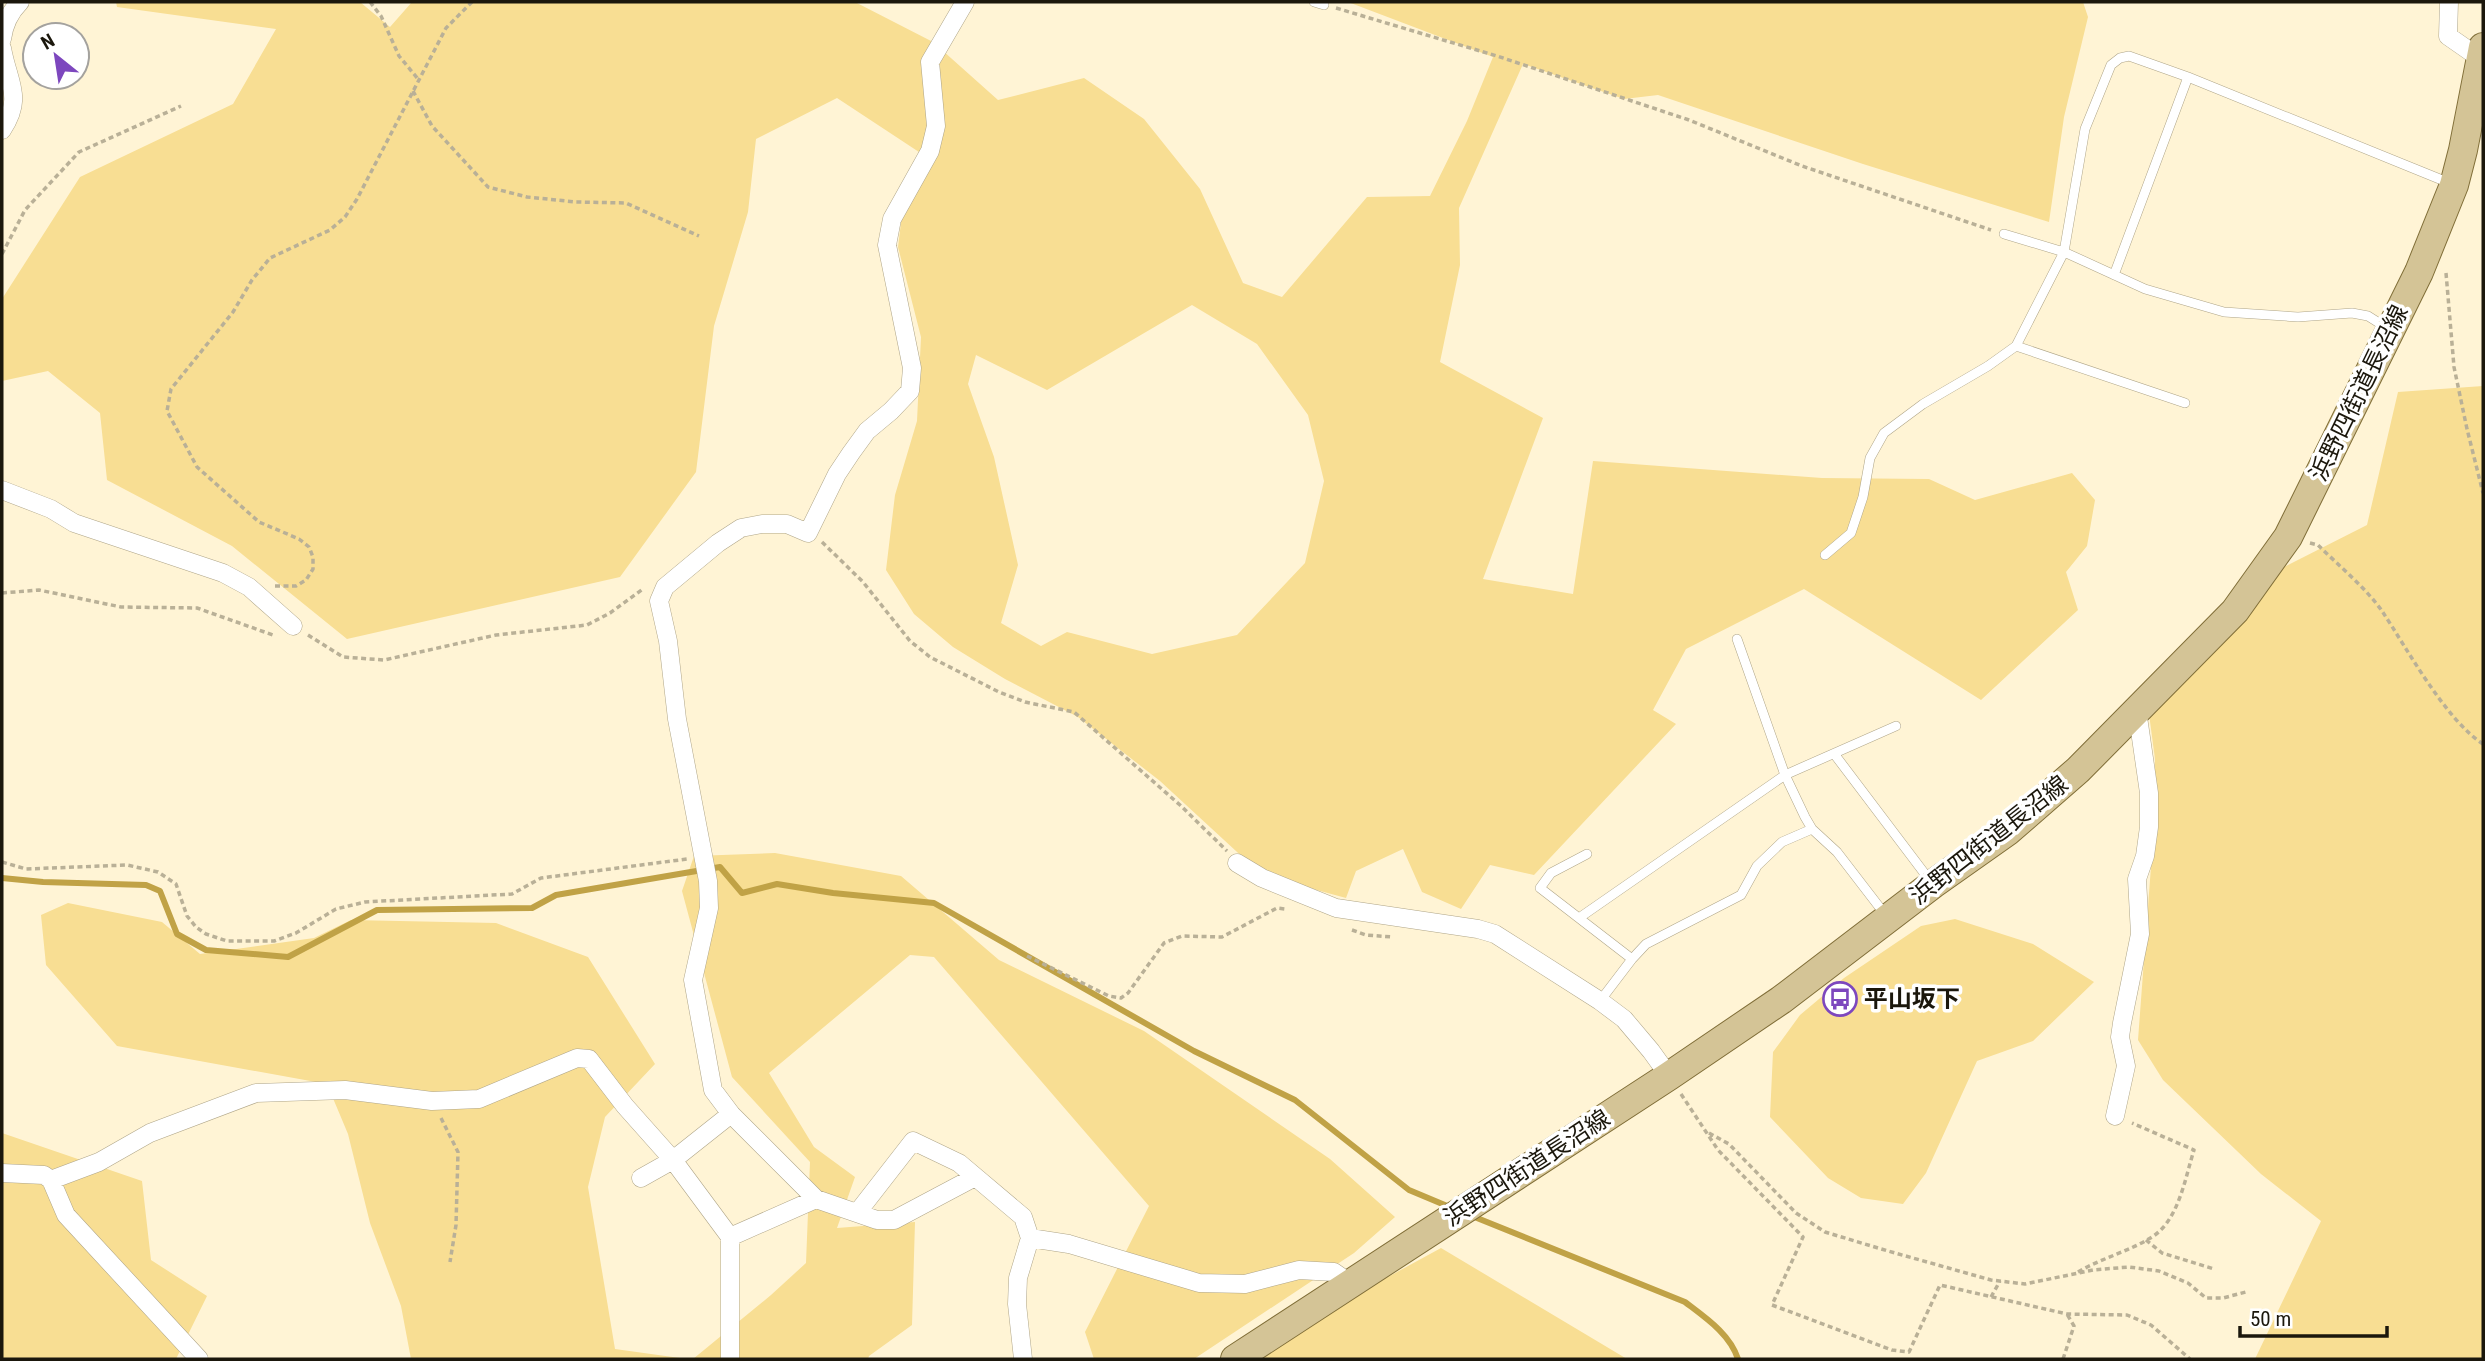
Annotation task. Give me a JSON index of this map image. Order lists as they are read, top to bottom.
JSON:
{
  "streets": {
    "main road": ["浜野四街道長沼線"]
  },
  "places": {
    "bus stop": ["平山坂下"]
  },
  "scale_bar": "50 m",
  "north": "top left"
}
